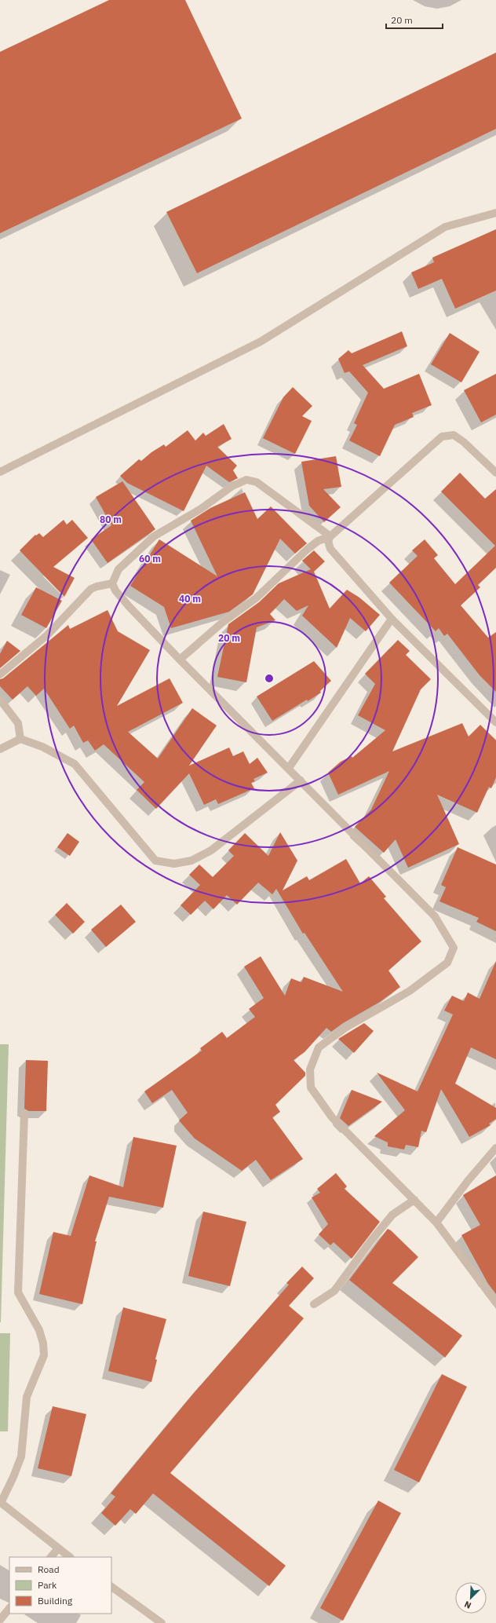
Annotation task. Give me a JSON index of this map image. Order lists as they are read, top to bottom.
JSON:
{
  "legend": ["Road", "Park", "Building"],
  "scale_bar": "20 m",
  "north": "bottom left",
  "rings": [
    "80 m",
    "60 m",
    "40 m",
    "20 m"
  ]
}
